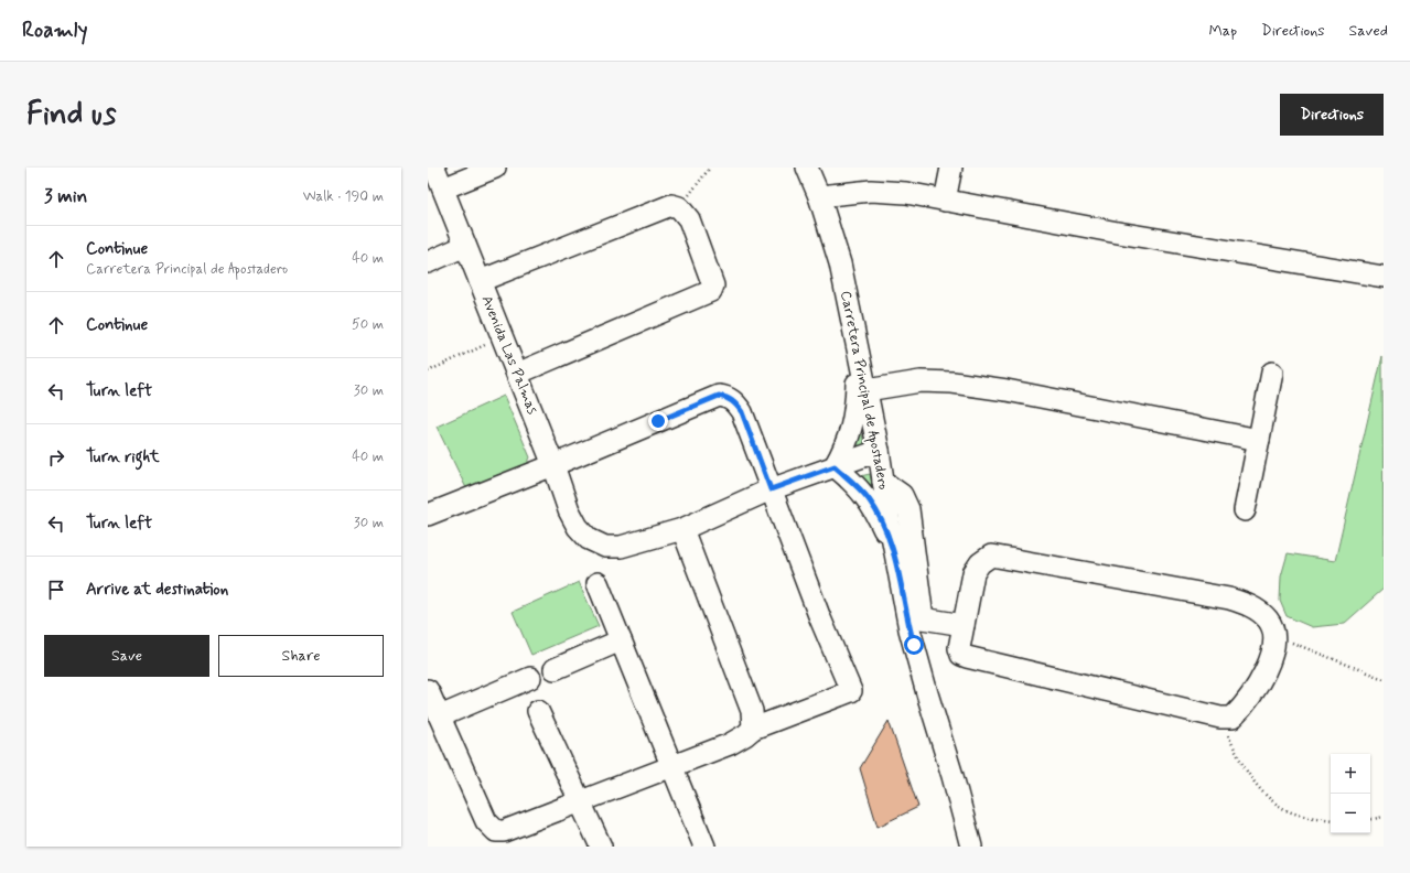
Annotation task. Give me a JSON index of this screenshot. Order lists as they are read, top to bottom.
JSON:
{
  "streets": {
    "street": ["Avenida Las Palmas", "Carretera Principal de Apostadero"]
  },
  "page": {
    "header": "Roamly",
    "nav": ["Map", "Directions", "Saved"],
    "buttons": [
      "Directions",
      ["Save", "Share"]
    ],
    "title": "Find us",
    "heading": ["3 min", "Walk · 190 m"],
    "list": [
      ["Continue", "Carretera Principal de Apostadero", "40 m"],
      ["Continue", "50 m"],
      ["Turn left", "30 m"],
      ["Turn right", "40 m"],
      ["Turn left", "30 m"],
      "Arrive at destination"
    ],
    "map_buttons": ["+", "−"]
  }
}
